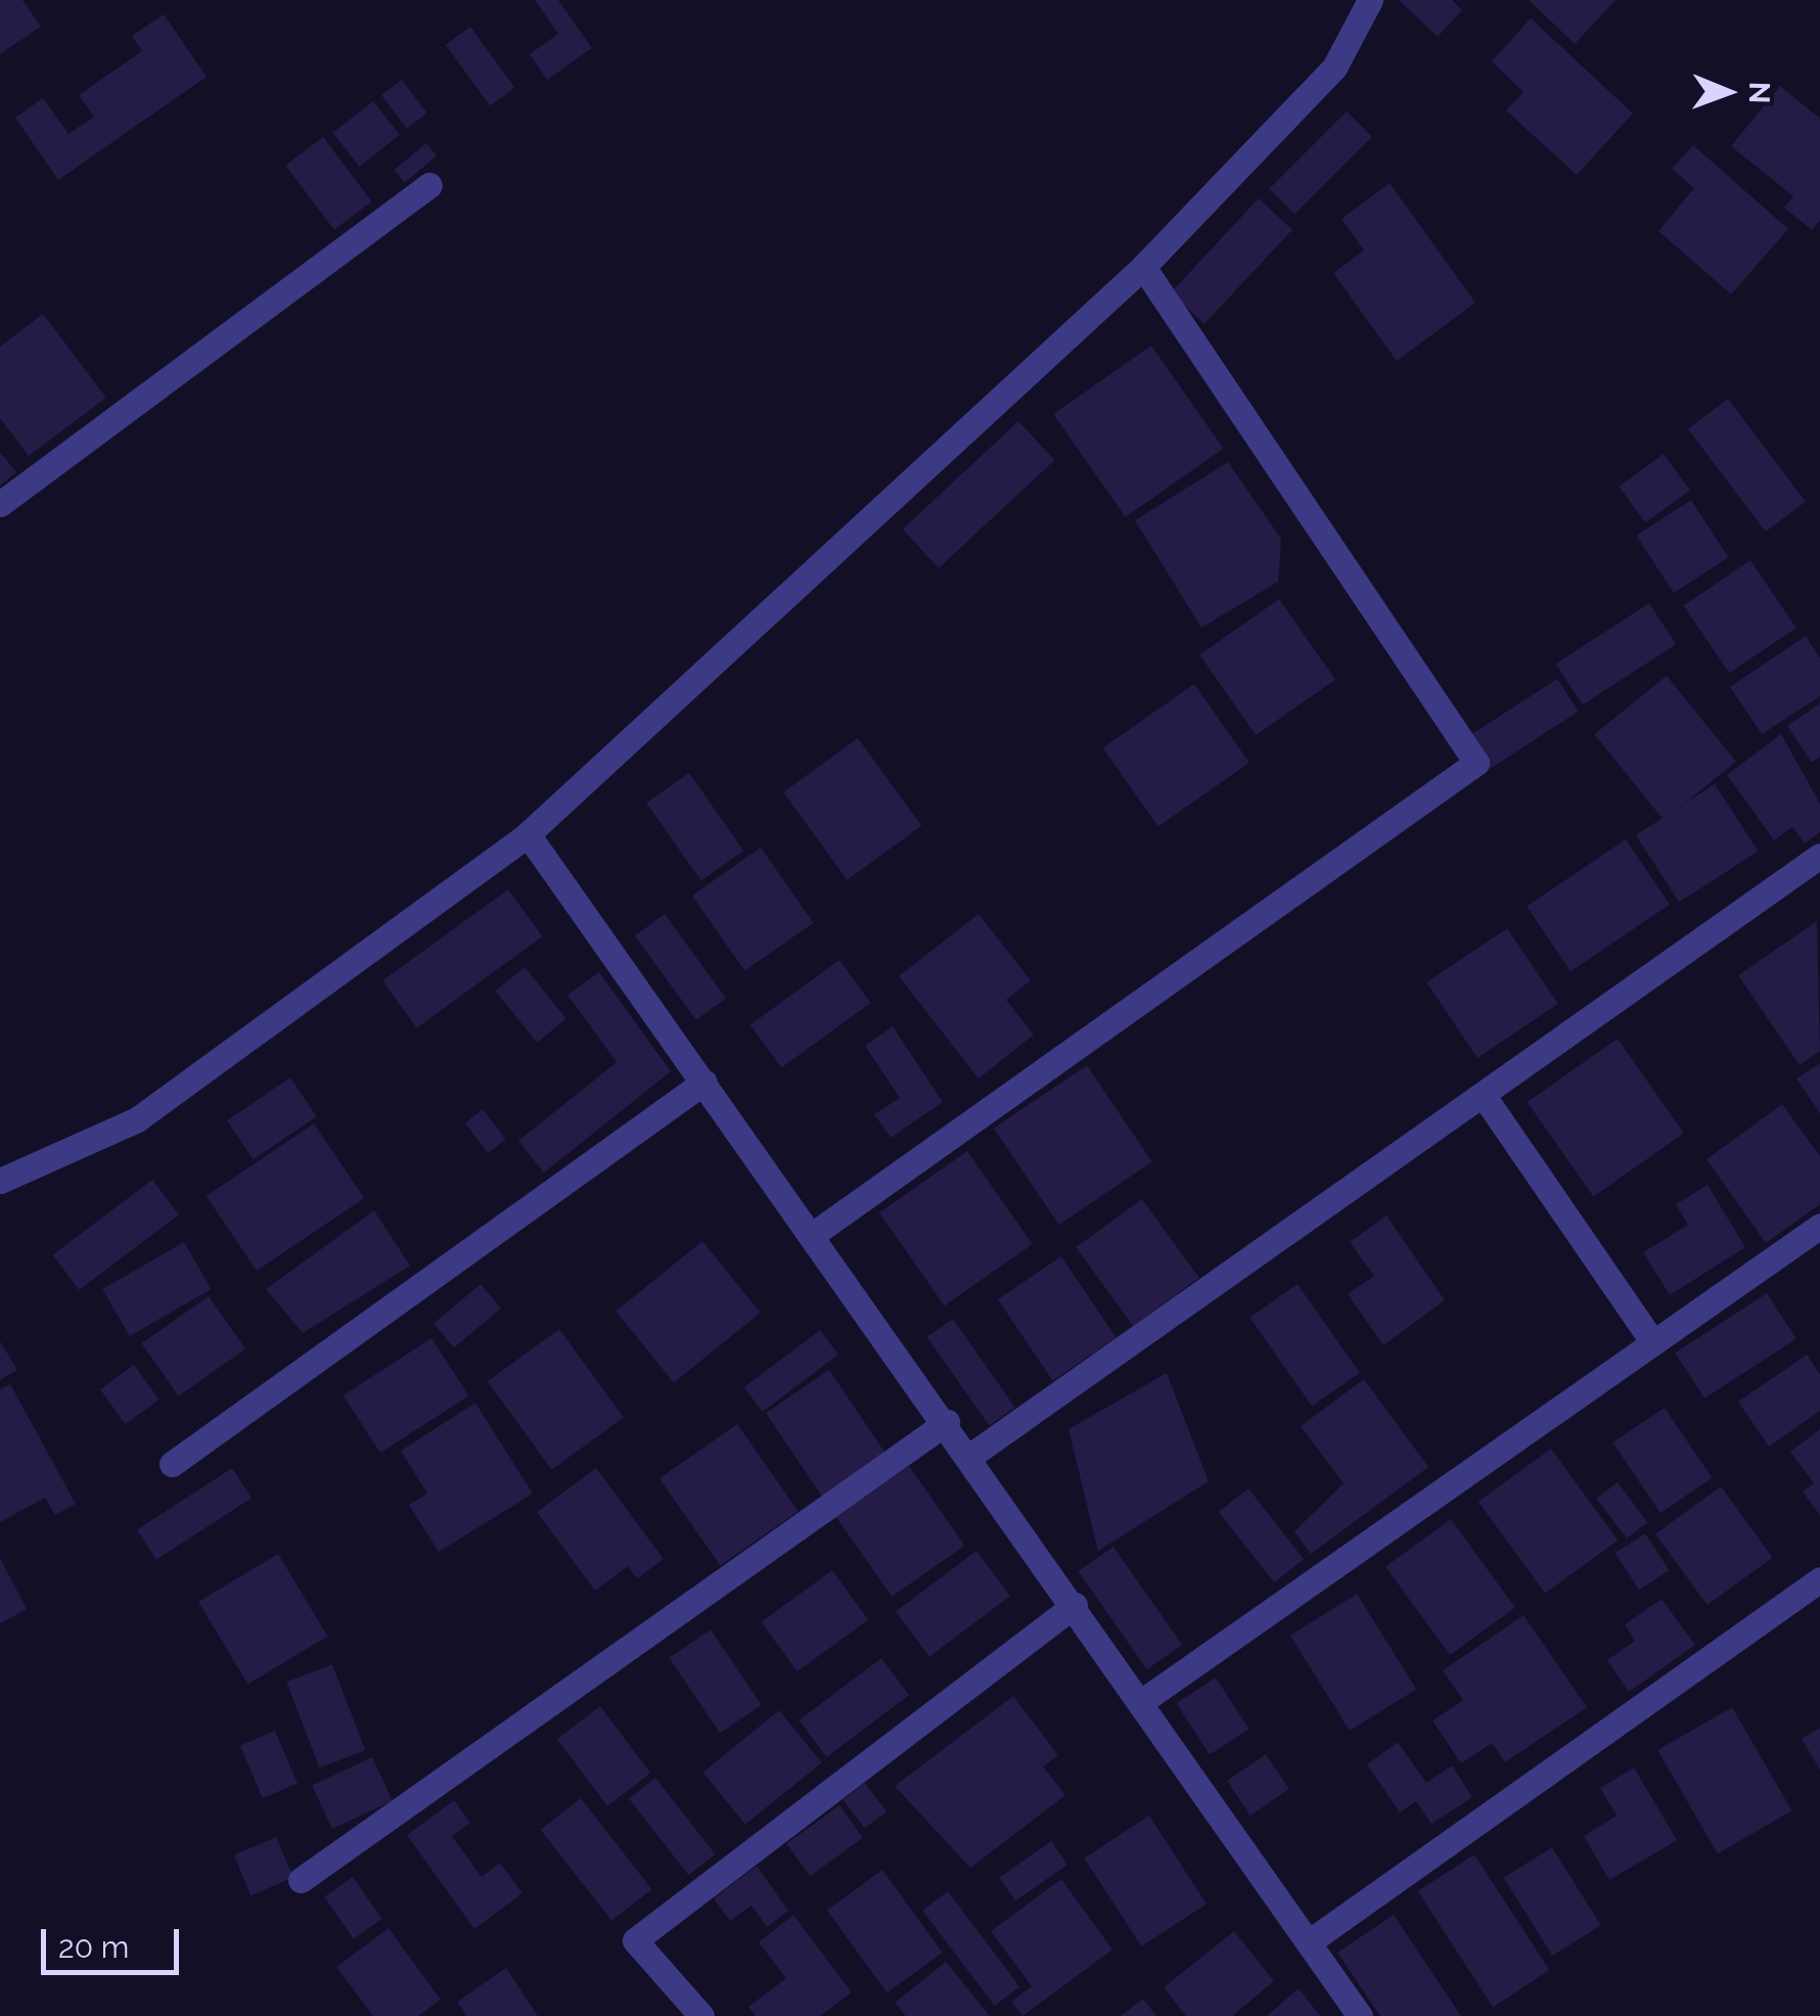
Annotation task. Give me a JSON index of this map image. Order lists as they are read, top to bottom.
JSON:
{
  "scale_bar": "20 m",
  "north": "right"
}
